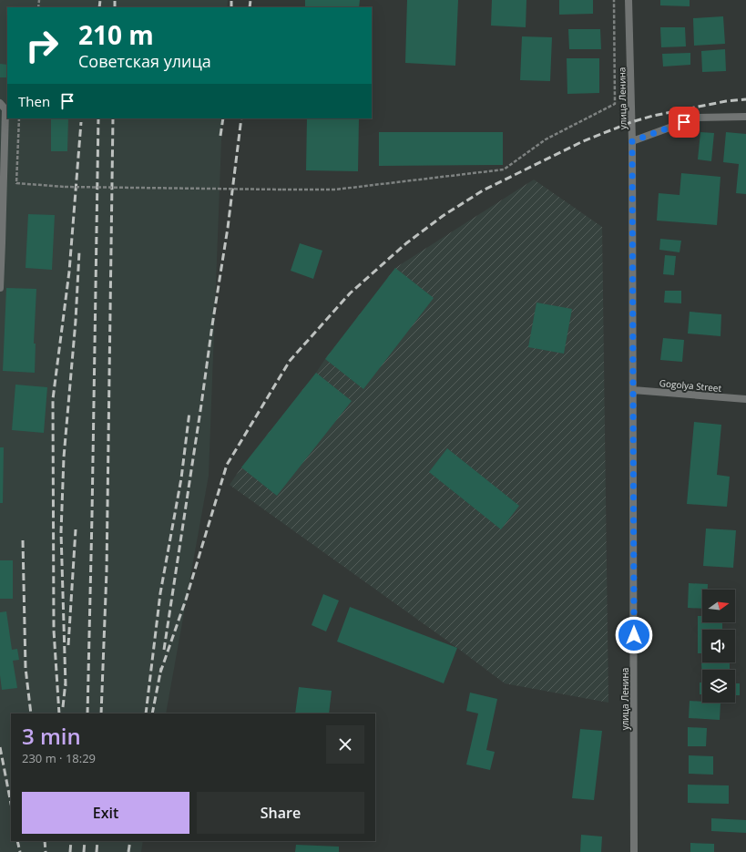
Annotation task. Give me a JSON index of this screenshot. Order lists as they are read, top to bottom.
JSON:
{
  "streets": {
    "street": ["улица Ленина", "Gogolya Street"]
  },
  "crossings": [
    ["улица Ленина", "Gogolya Street"]
  ],
  "north": "right",
  "page": {
    "turn": ["210 m", "Советская улица"],
    "then": "Then",
    "heading": ["3 min", "230 m · 18:29"],
    "buttons": ["Exit", "Share"]
  }
}
